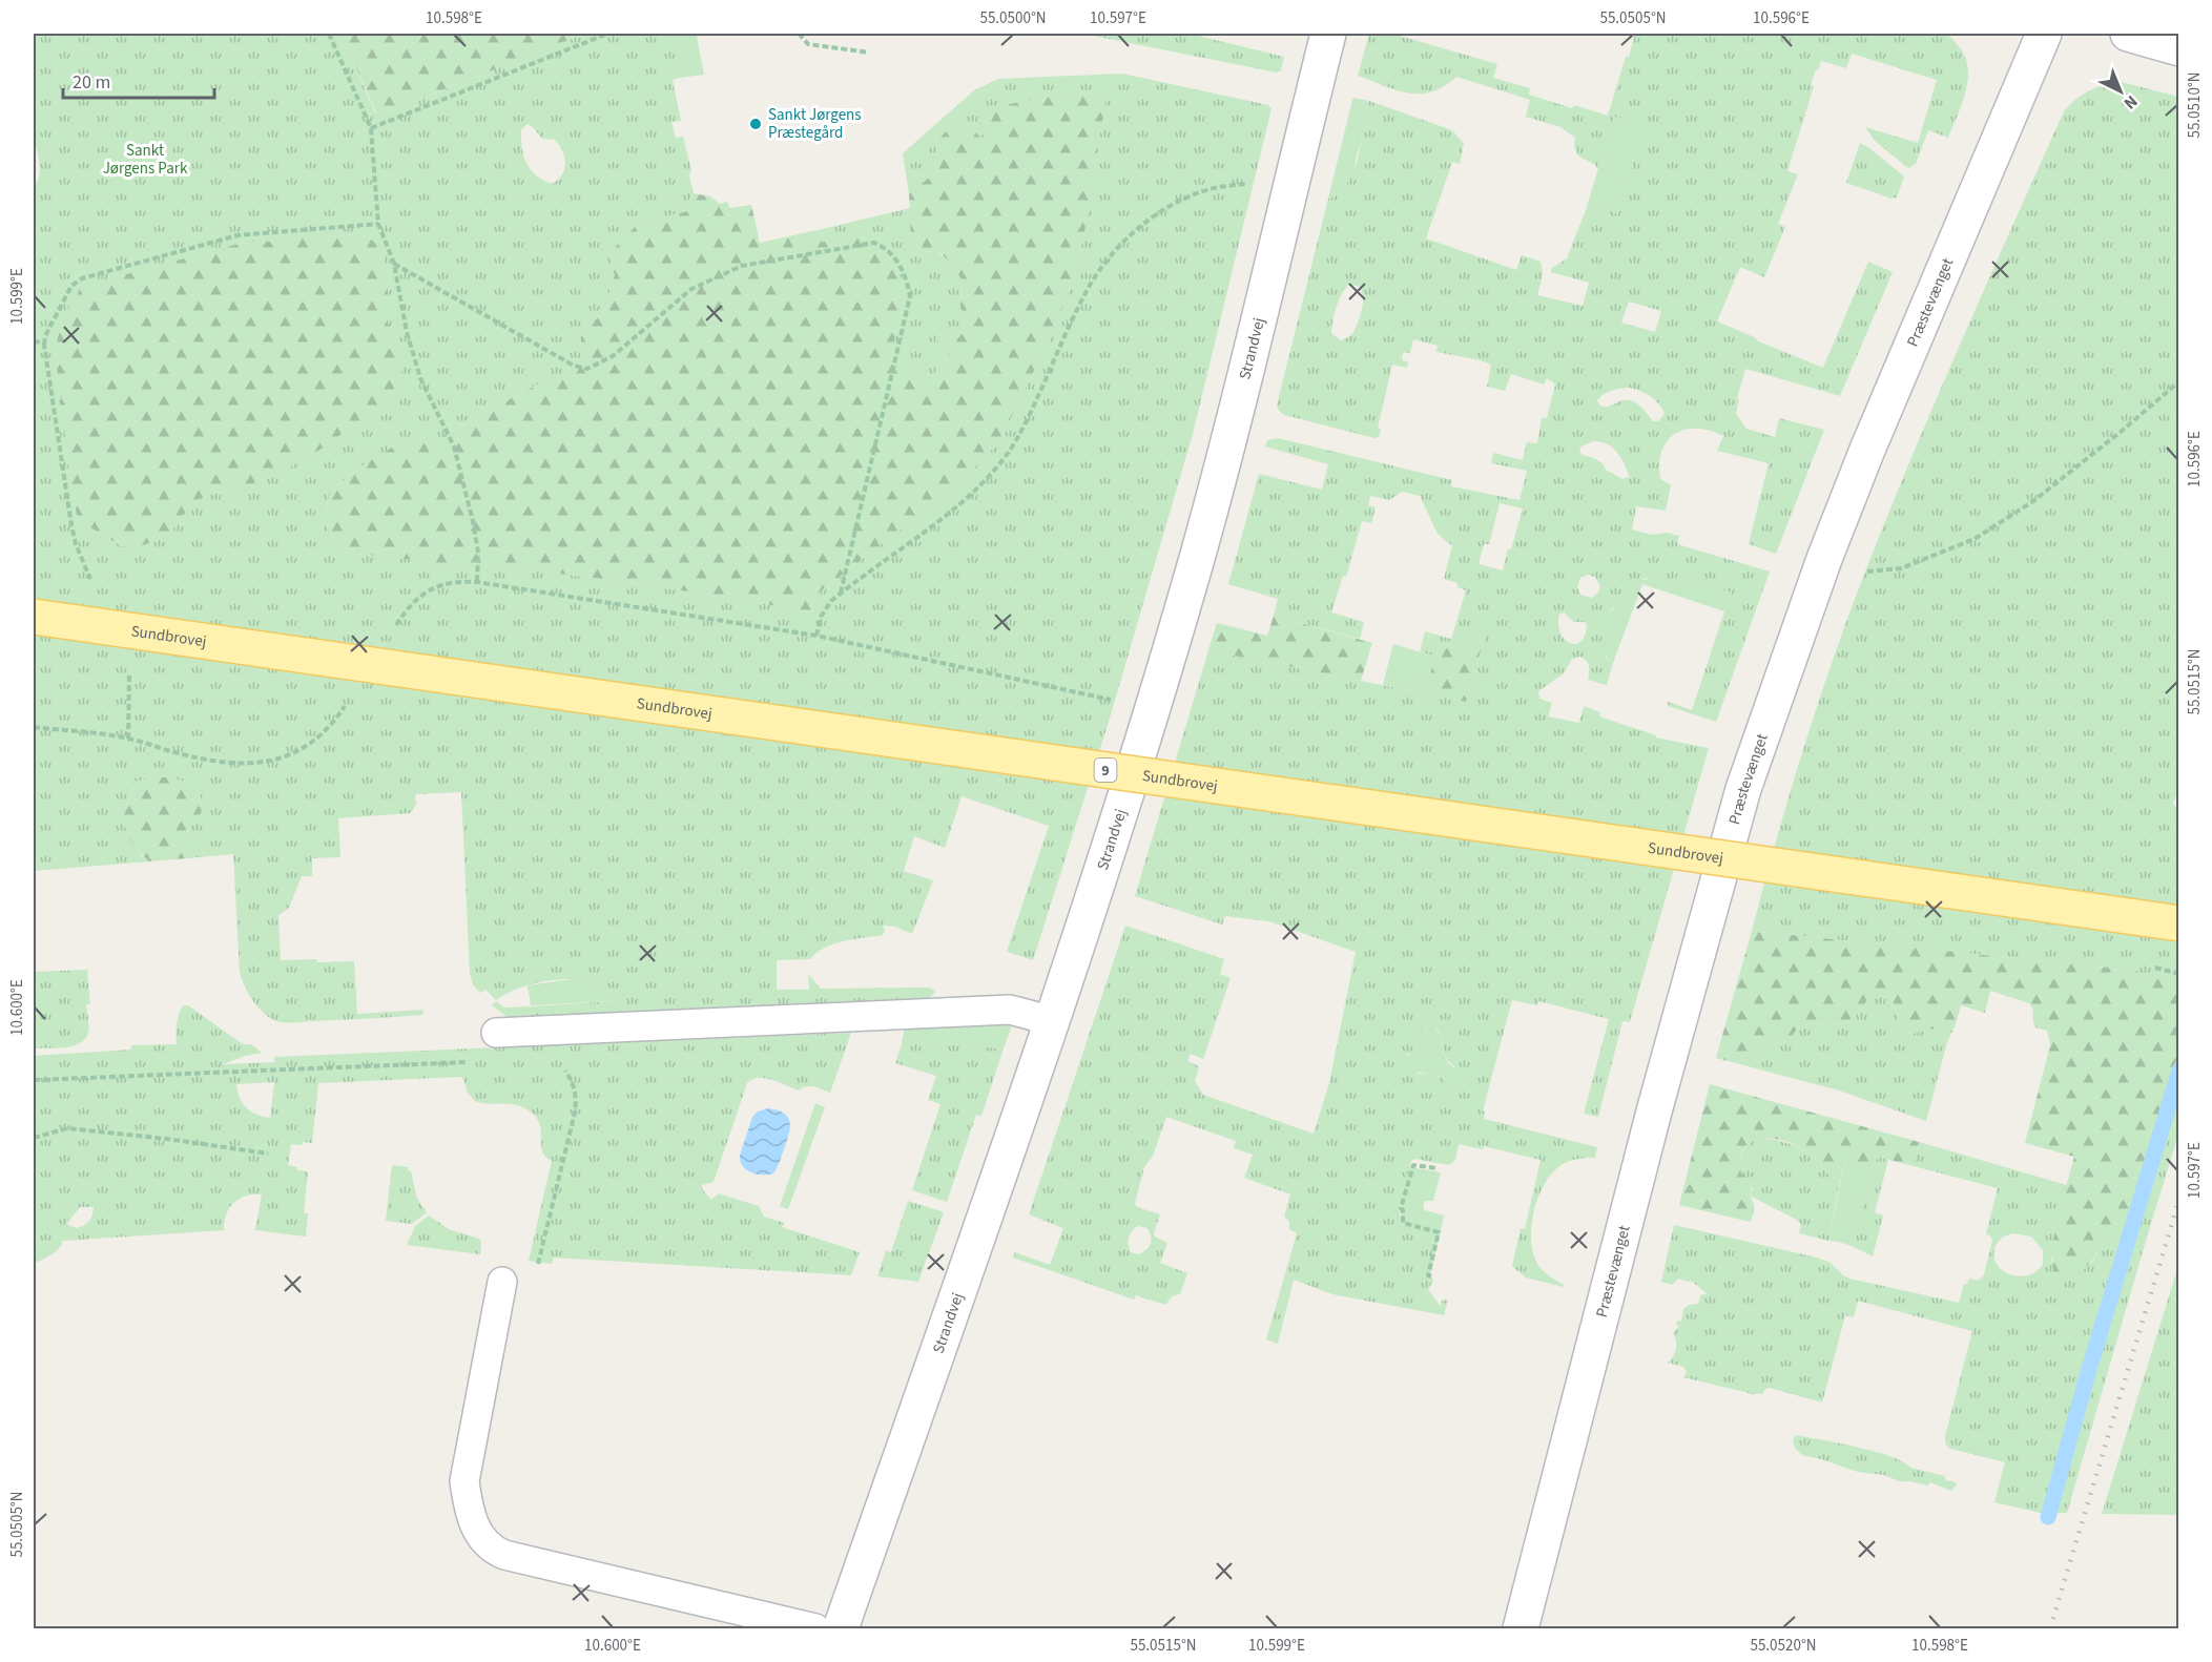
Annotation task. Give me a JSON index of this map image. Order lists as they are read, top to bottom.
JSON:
{
  "streets": {
    "main road": ["Sundbrovej", "9"],
    "street": ["Præstevænget", "Strandvej"]
  },
  "parks": ["Sankt Jørgens Park"],
  "places": ["Sankt Jørgens Præstegård"],
  "scale_bar": "20 m",
  "north": "bottom right",
  "coordinates": [
    "10.598°E",
    "55.0500°N",
    "10.597°E",
    "55.0505°N",
    "10.596°E",
    "55.0510°N",
    "10.599°E",
    "55.0515°N",
    "10.600°E",
    "55.0520°N"
  ]
}
